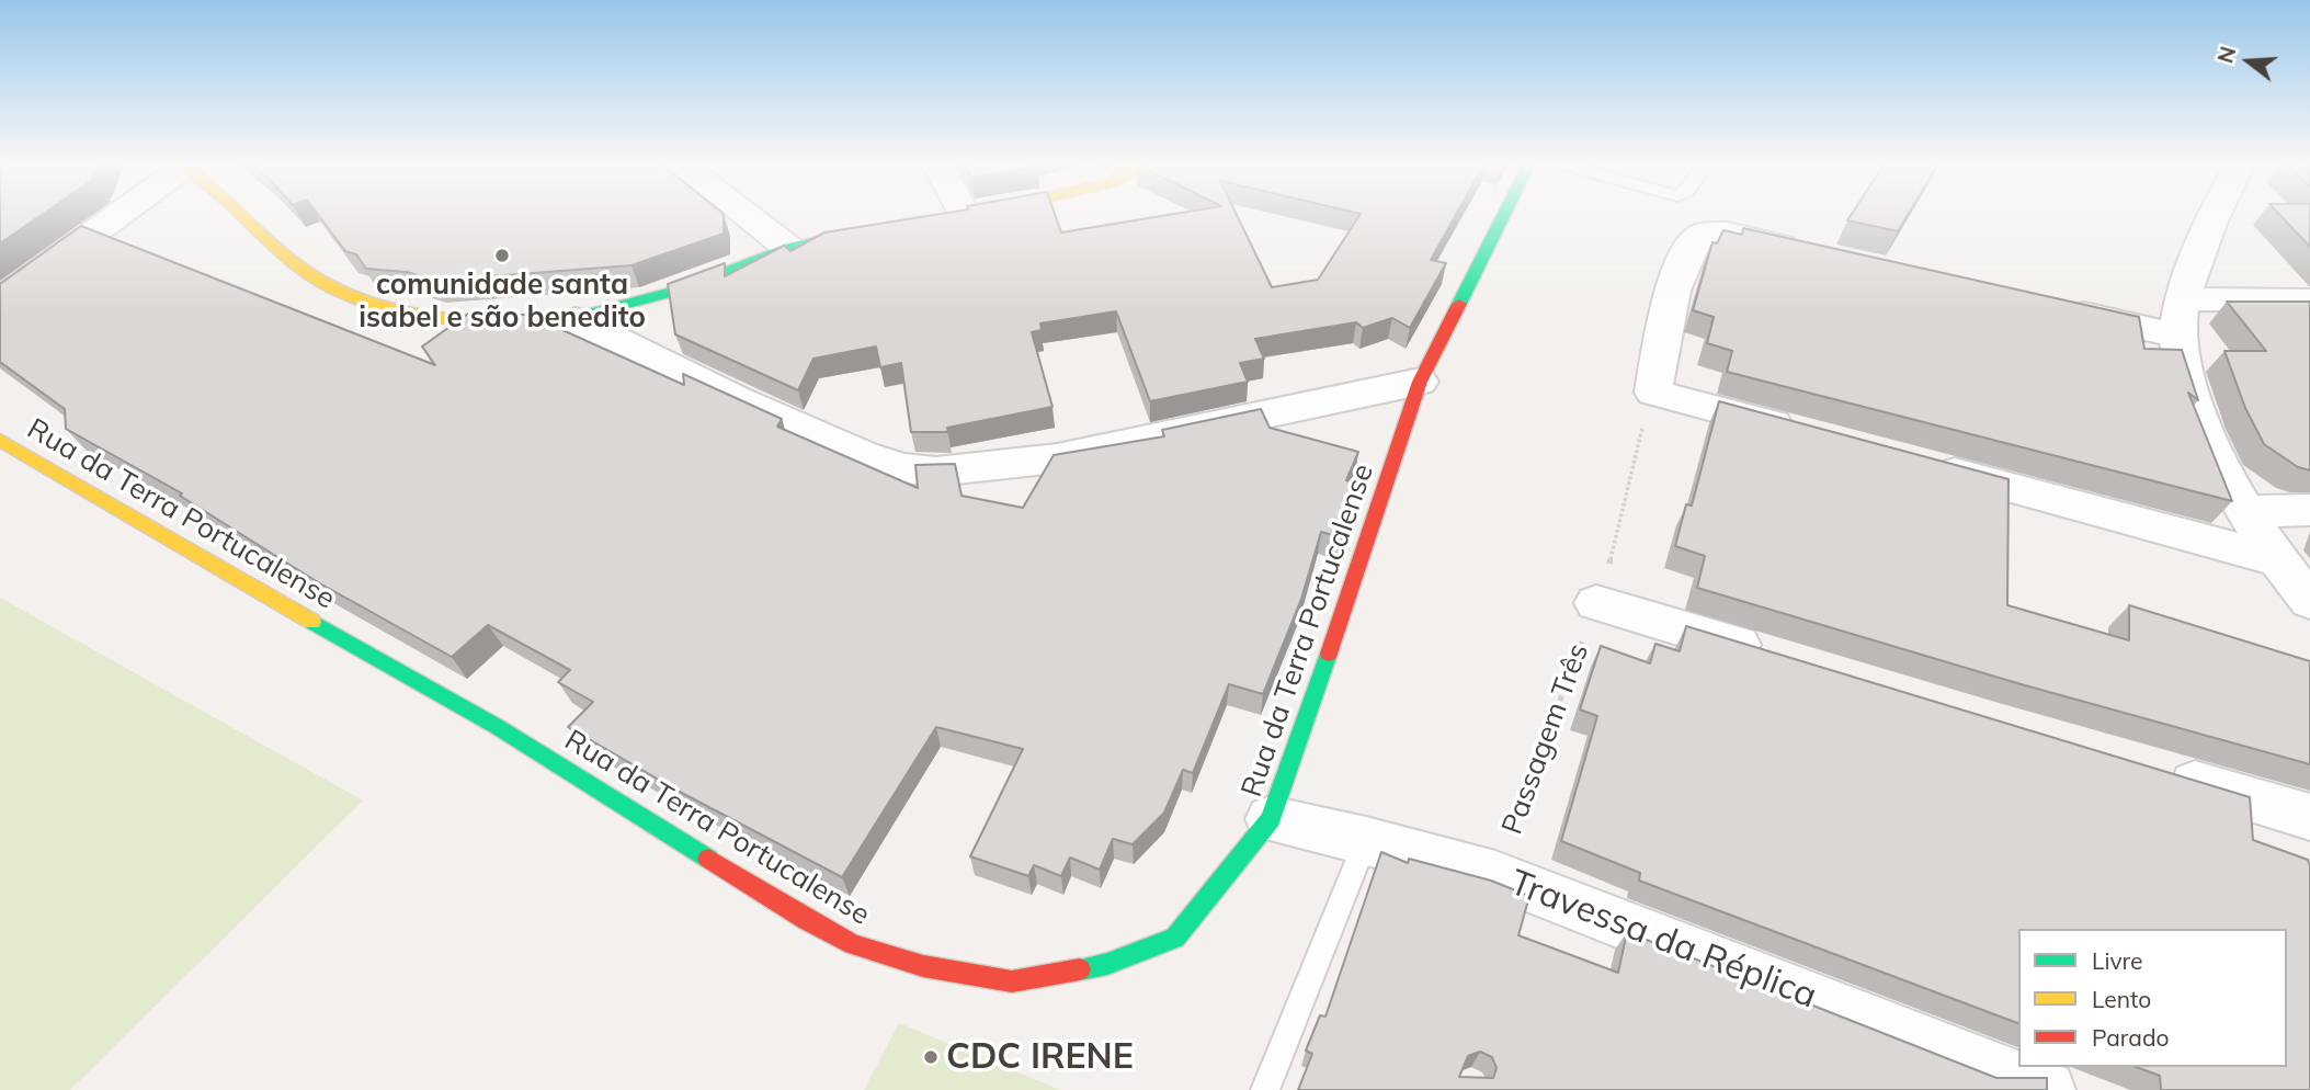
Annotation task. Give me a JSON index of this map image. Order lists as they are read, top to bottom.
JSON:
{
  "streets": {
    "street": ["Rua da Terra Portucalense", "Travessa da Réplica"],
    "path": ["Passagem Três"]
  },
  "crossings": [
    ["Rua da Terra Portucalense", "Travessa da Réplica"],
    ["Passagem Três", "Travessa da Réplica"]
  ],
  "places": ["comunidade santa isabel e são benedito", "CDC IRENE"],
  "legend": ["Livre", "Lento", "Parado"],
  "north": "left"
}
